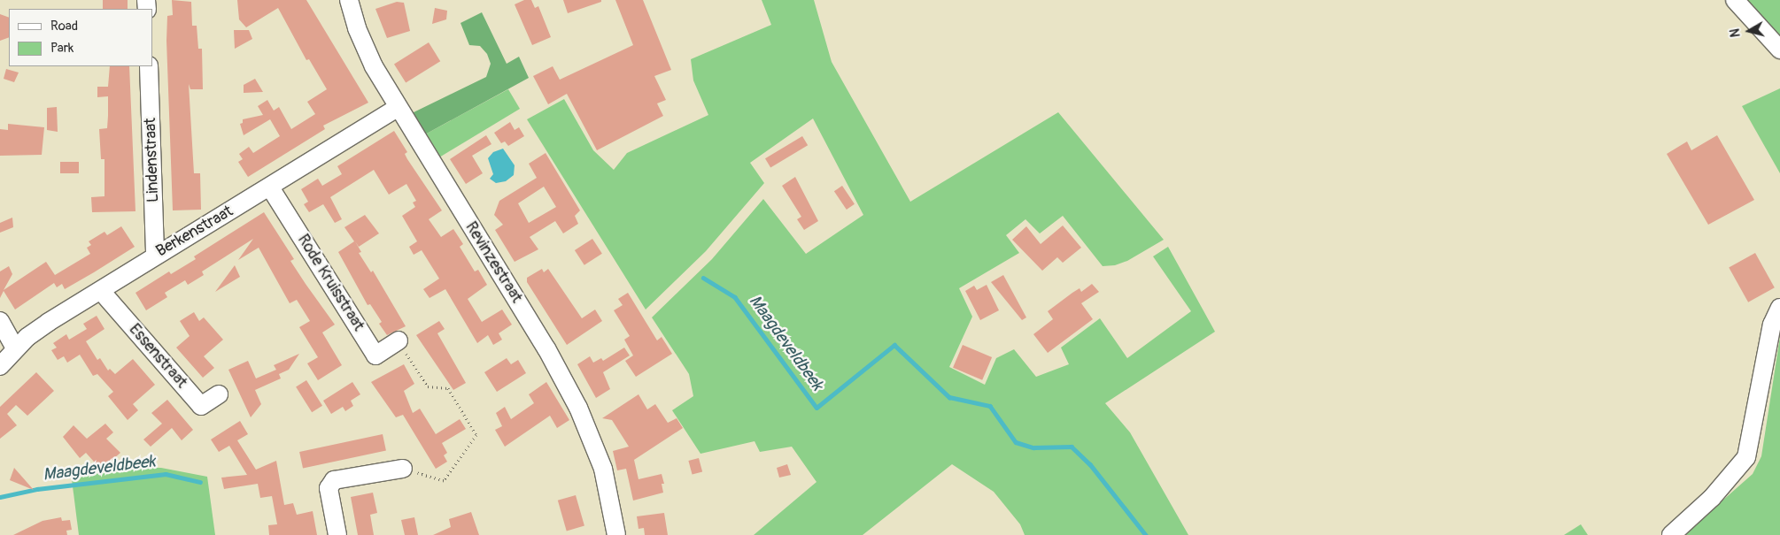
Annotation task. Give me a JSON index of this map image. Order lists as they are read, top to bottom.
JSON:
{
  "streets": {
    "street": [
      "Lindenstraat",
      "Berkenstraat",
      "Revinzestraat",
      "Rode Kruisstraat",
      "Essenstraat"
    ]
  },
  "crossings": [
    ["Lindenstraat", "Berkenstraat"],
    ["Berkenstraat", "Revinzestraat"],
    ["Berkenstraat", "Rode Kruisstraat"],
    ["Berkenstraat", "Essenstraat"]
  ],
  "water": ["Maagdeveldbeek"],
  "legend": ["Road", "Park"],
  "north": "left"
}
